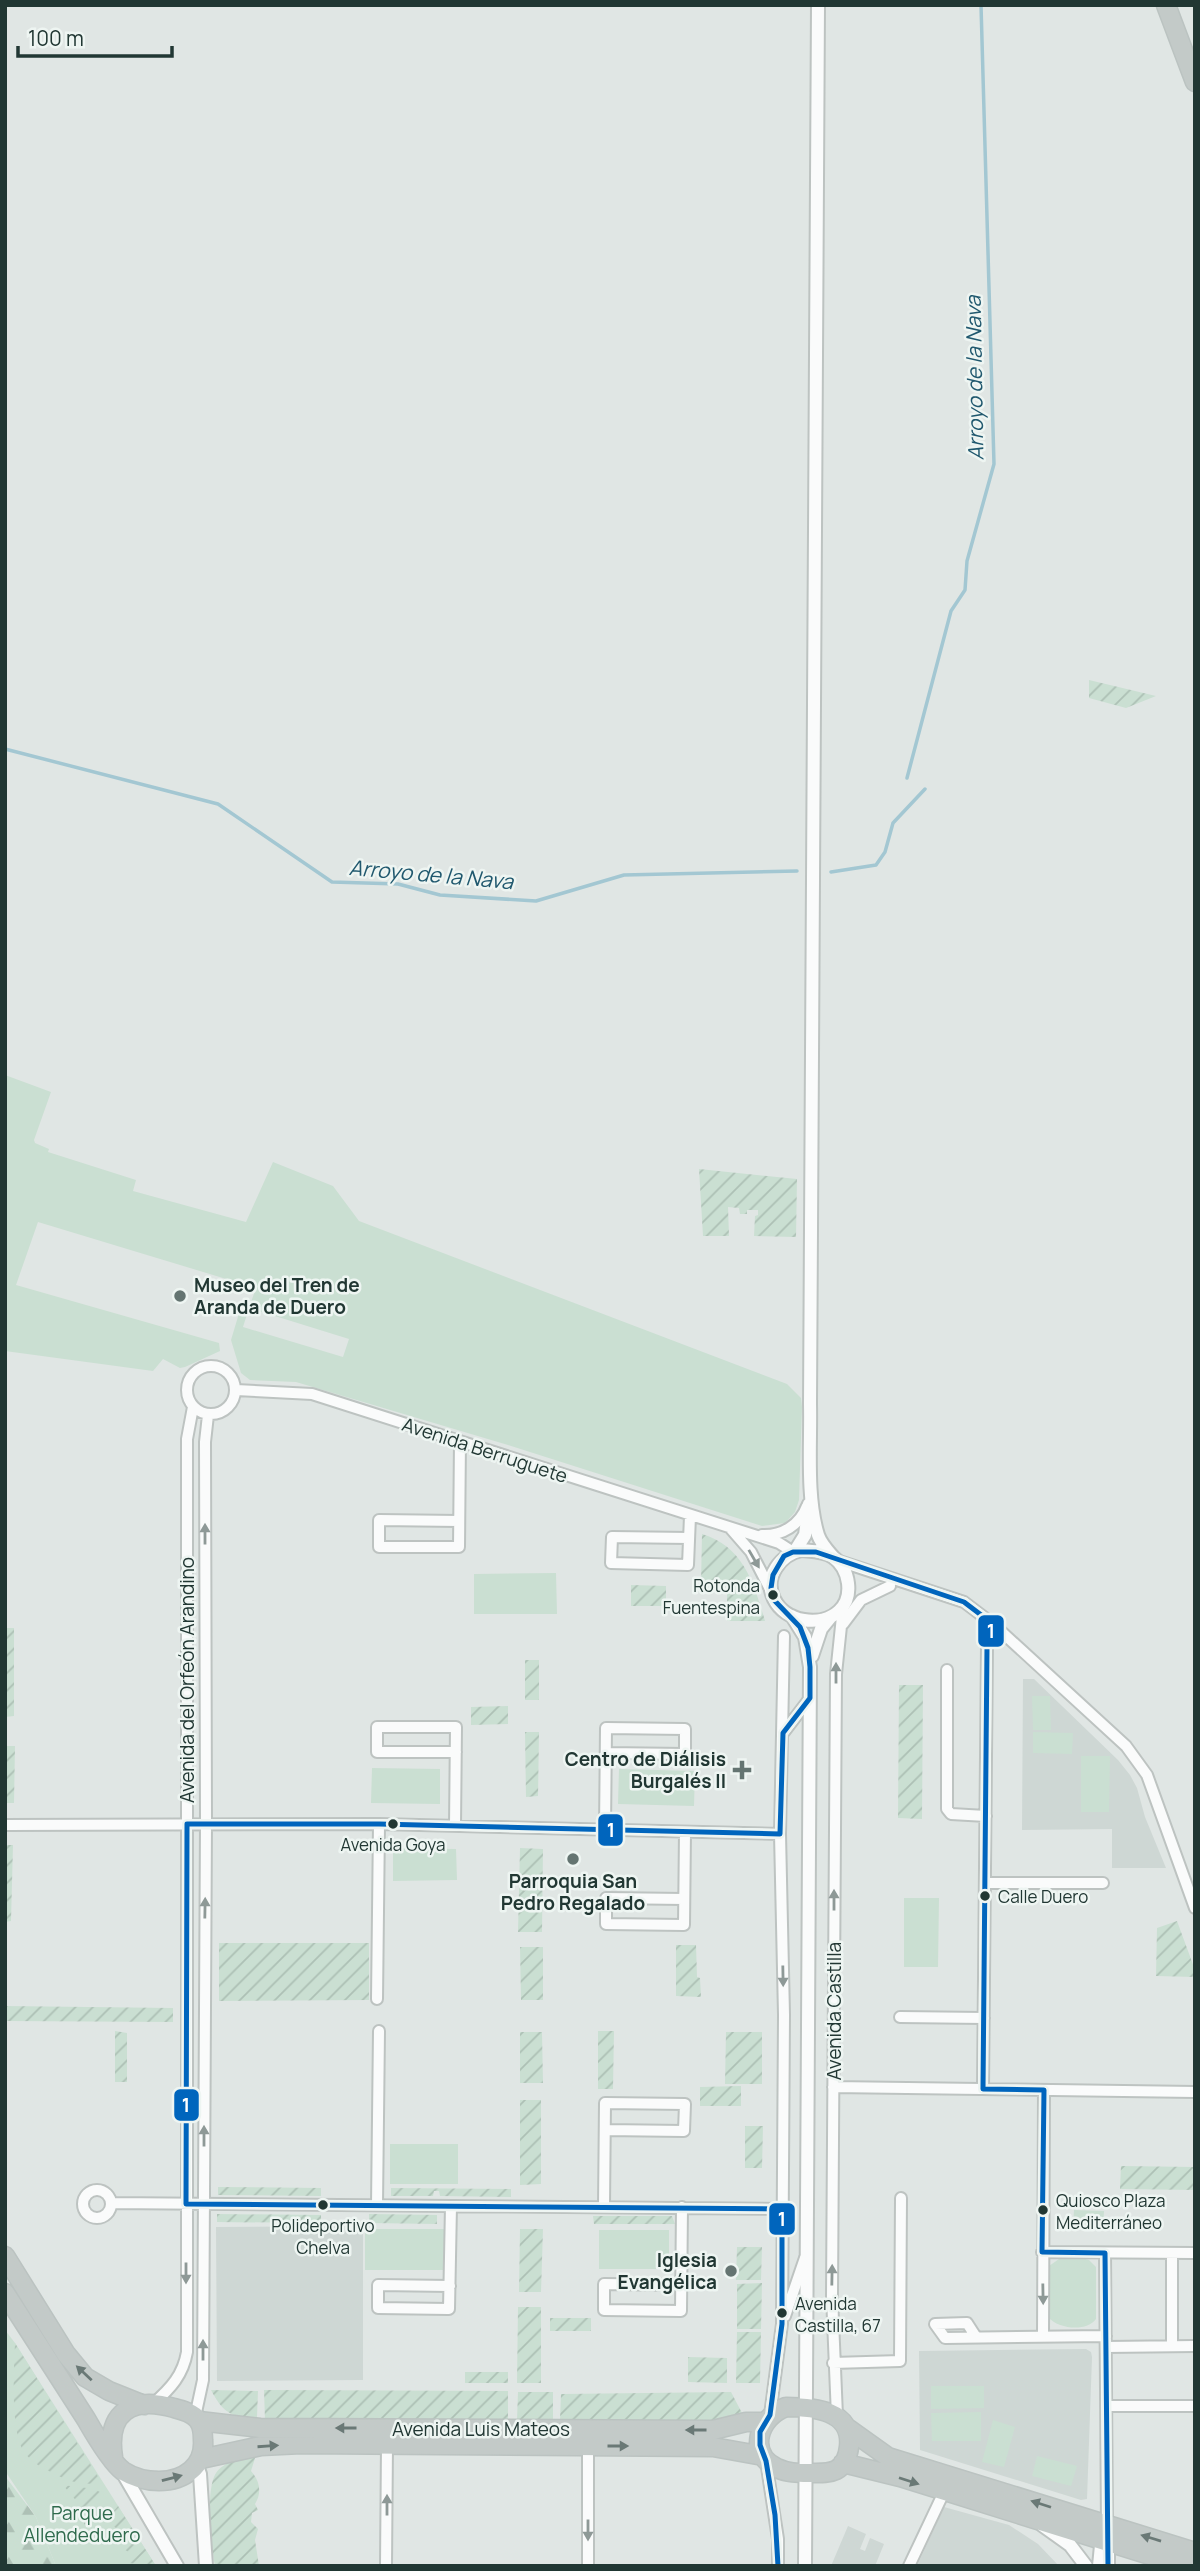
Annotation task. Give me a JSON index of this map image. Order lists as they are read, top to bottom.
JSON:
{
  "streets": {
    "highway": ["Avenida Luis Mateos"],
    "street": ["Avenida Berruguete", "Avenida del Orfeón Arandino", "Avenida Castilla"]
  },
  "crossings": [
    ["Avenida Berruguete", "Avenida del Orfeón Arandino"],
    ["Avenida Berruguete", "Avenida Castilla"],
    ["Avenida del Orfeón Arandino", "Avenida Luis Mateos"],
    ["Avenida Castilla", "Avenida Luis Mateos"]
  ],
  "water": ["Arroyo de la Nava"],
  "parks": ["Parque Allendeduero"],
  "places": {
    "other": [
      "Museo del Tren de Aranda de Duero",
      "Rotonda Fuentespina",
      "Avenida Goya",
      "Parroquia San Pedro Regalado",
      "Calle Duero",
      "Polideportivo Chelva",
      "Quiosco Plaza Mediterráneo",
      "Iglesia Evangélica",
      "Avenida Castilla, 67"
    ],
    "health": ["Centro de Diálisis Burgalés II"]
  },
  "lines": ["transit line 1"],
  "scale_bar": "100 m"
}
